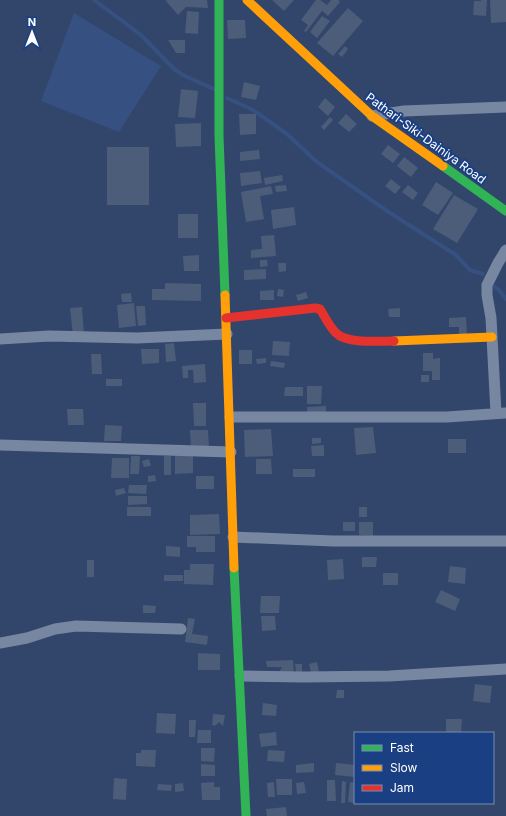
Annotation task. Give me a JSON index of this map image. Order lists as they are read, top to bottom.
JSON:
{
  "streets": {
    "street": ["Pathari-Siki-Dainiya Road"]
  },
  "legend": ["Fast", "Slow", "Jam"],
  "north": "top"
}
